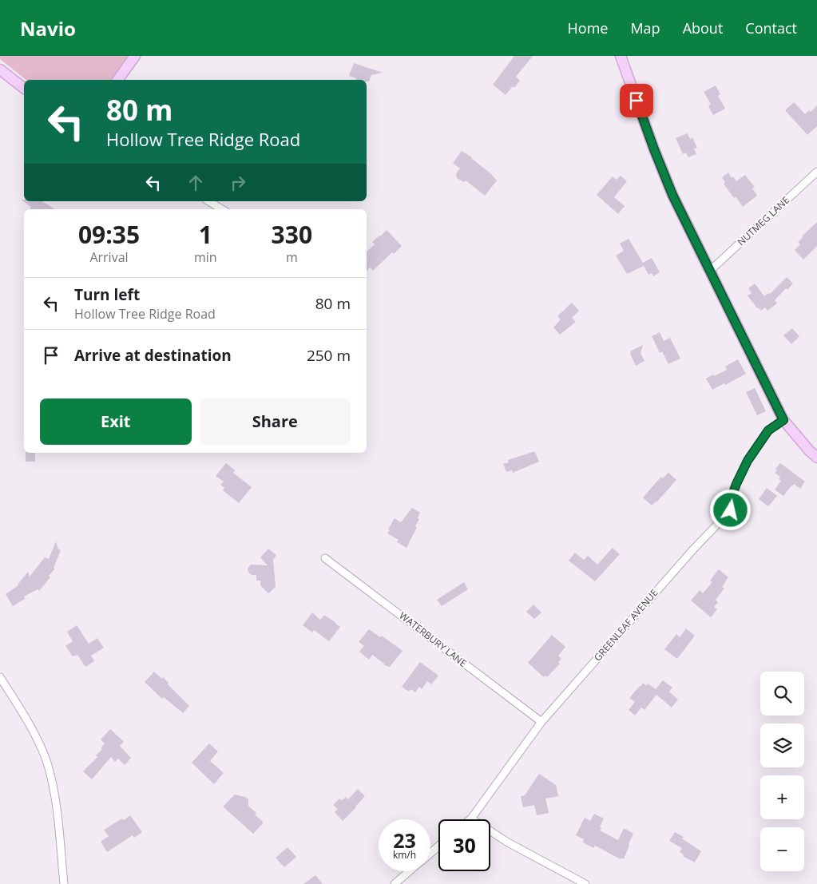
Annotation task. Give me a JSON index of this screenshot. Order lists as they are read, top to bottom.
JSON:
{
  "streets": {
    "street": ["NUTMEG LANE", "GREENLEAF AVENUE", "WATERBURY LANE"]
  },
  "crossings": [
    ["GREENLEAF AVENUE", "WATERBURY LANE"]
  ],
  "page": {
    "header": "Navio",
    "nav": [
      "Home",
      "Map",
      "About",
      "Contact"
    ],
    "turn": ["80 m", "Hollow Tree Ridge Road"],
    "eta": [
      "09:35",
      "Arrival",
      "1",
      "min",
      "330",
      "m"
    ],
    "list": [
      {
        "name": "Turn left",
        "note": "Hollow Tree Ridge Road",
        "value": "80 m"
      },
      {
        "name": "Arrive at destination",
        "value": "250 m"
      }
    ],
    "buttons": ["Exit", "Share"],
    "map_buttons": ["+", "−"],
    "speed": "23 km/h",
    "limit": "30"
  }
}
